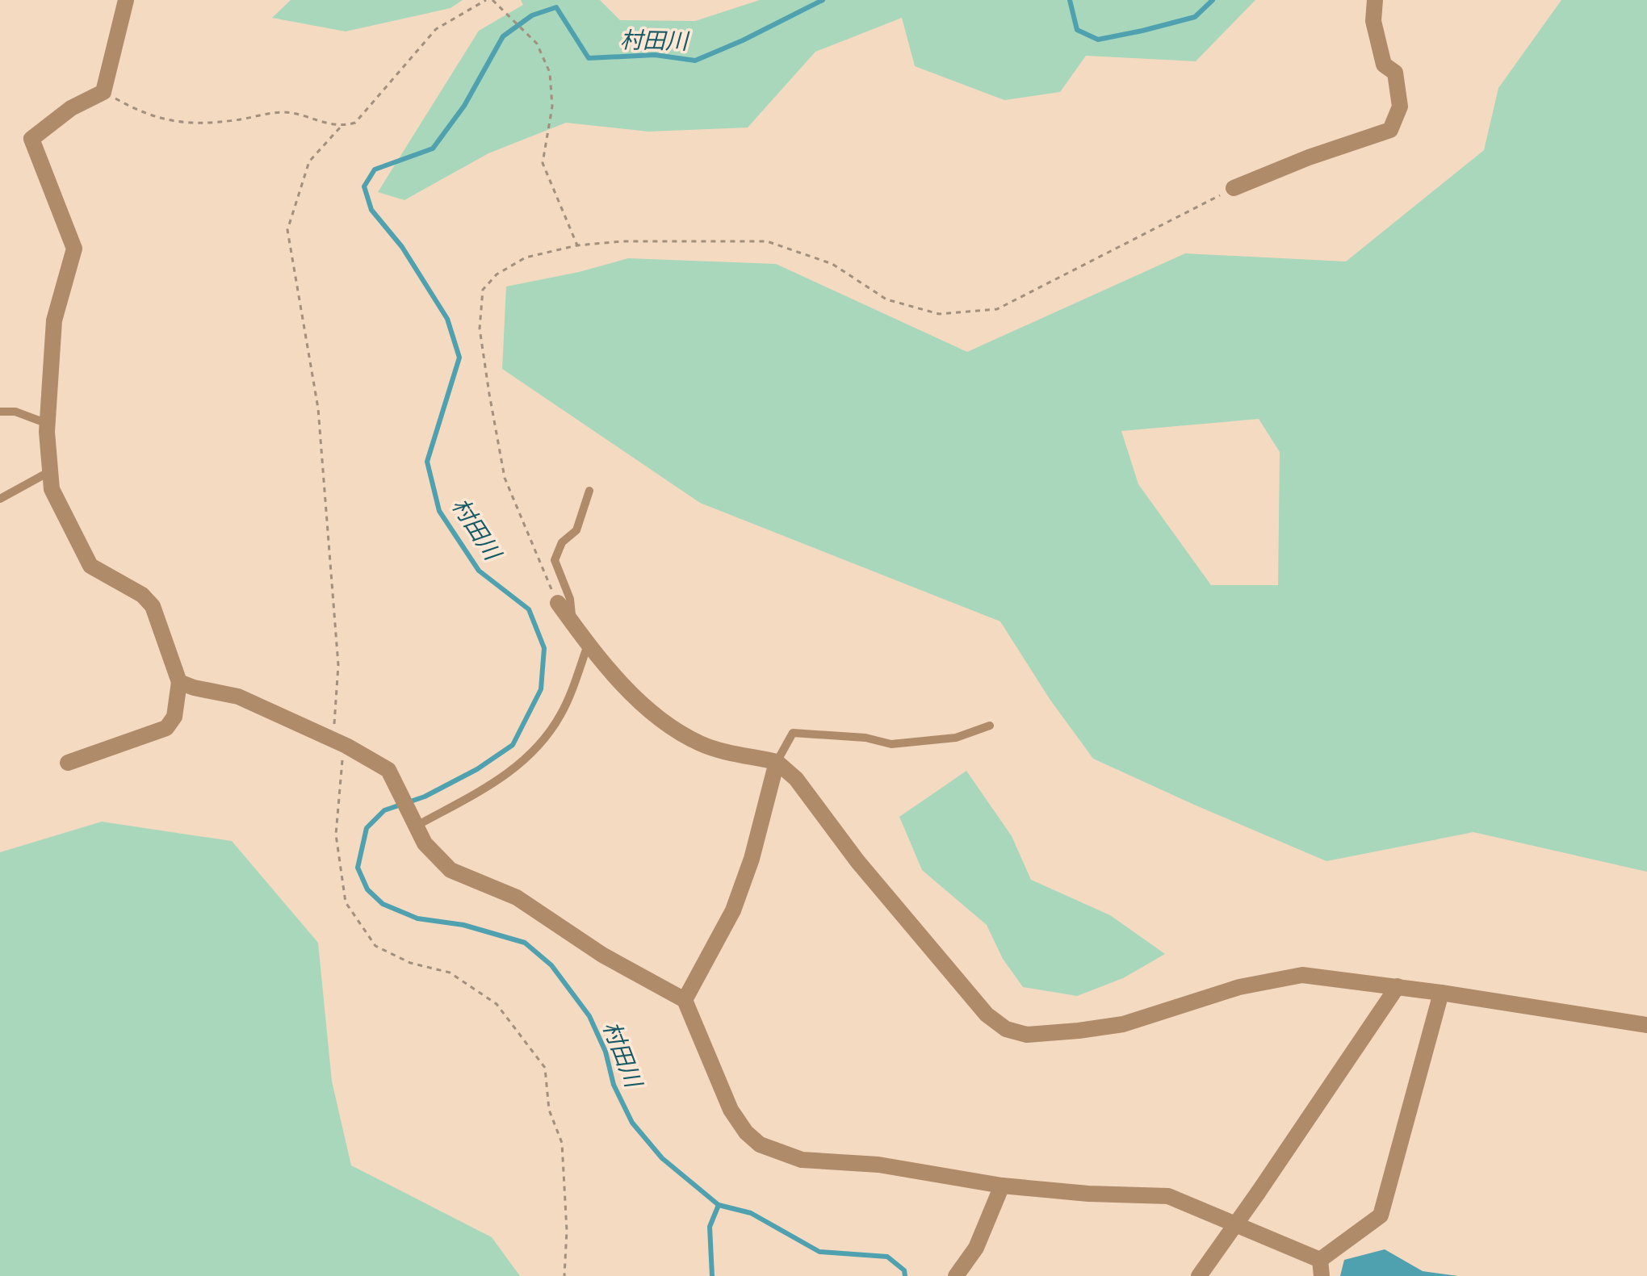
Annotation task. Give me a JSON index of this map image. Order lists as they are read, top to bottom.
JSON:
{
  "water": ["村田川"]
}
